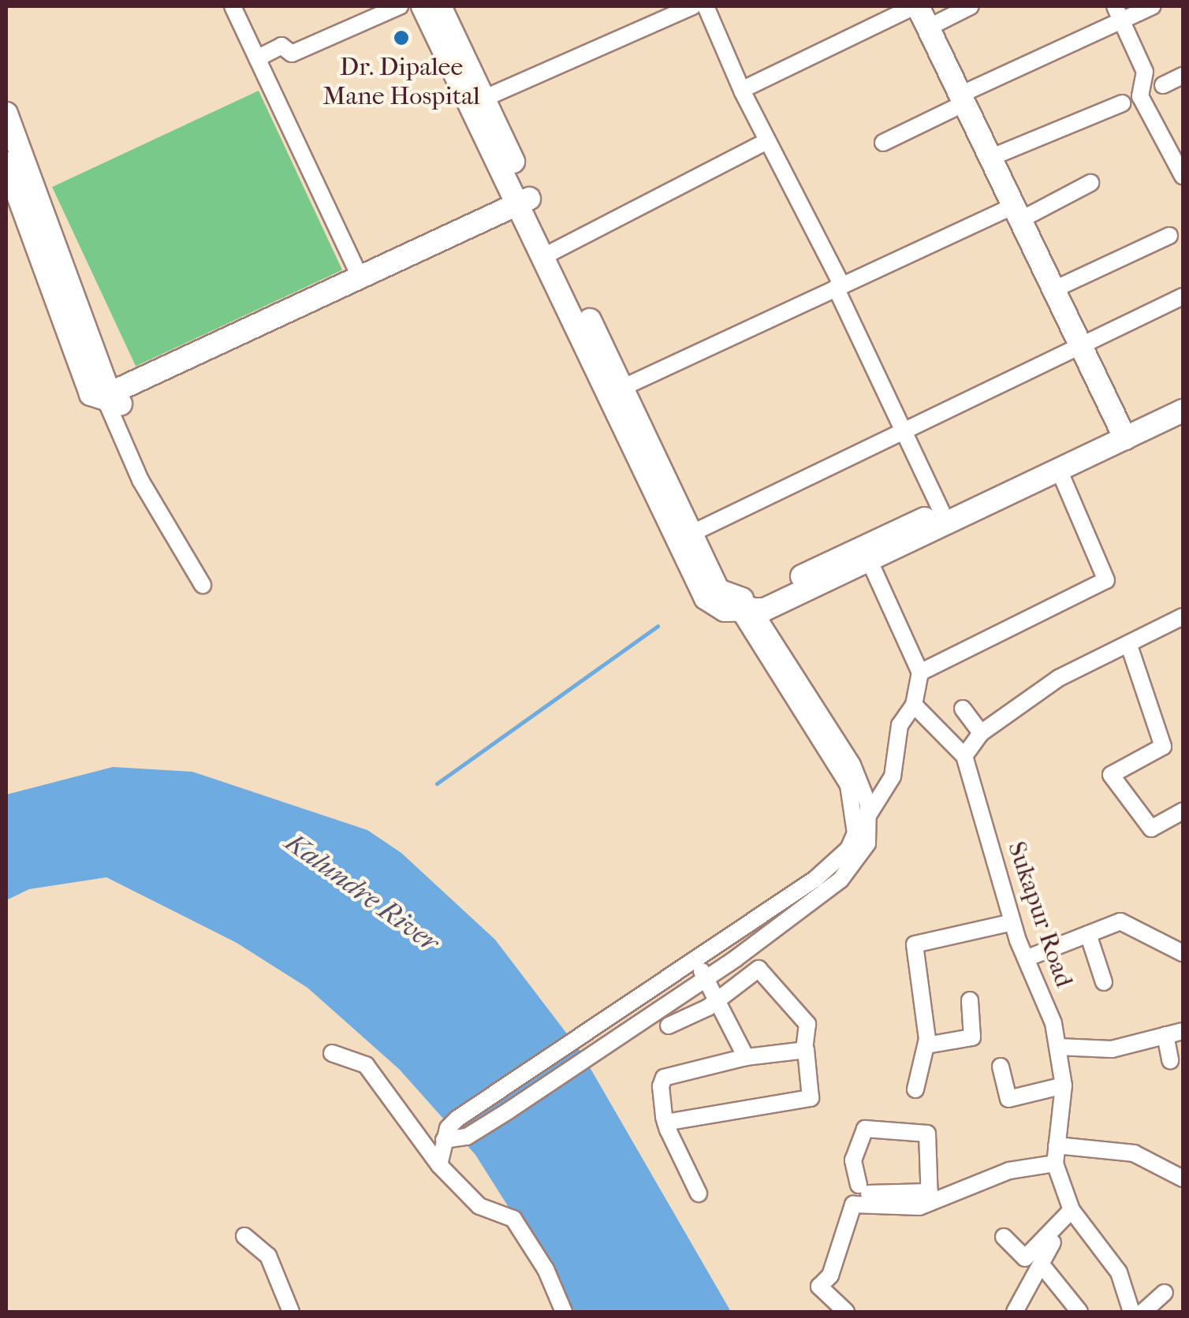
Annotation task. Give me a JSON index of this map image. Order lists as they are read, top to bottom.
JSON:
{
  "streets": {
    "street": ["Sukapur Road"]
  },
  "water": ["Kalundre River"],
  "places": ["Dr. Dipalee Mane Hospital"]
}
